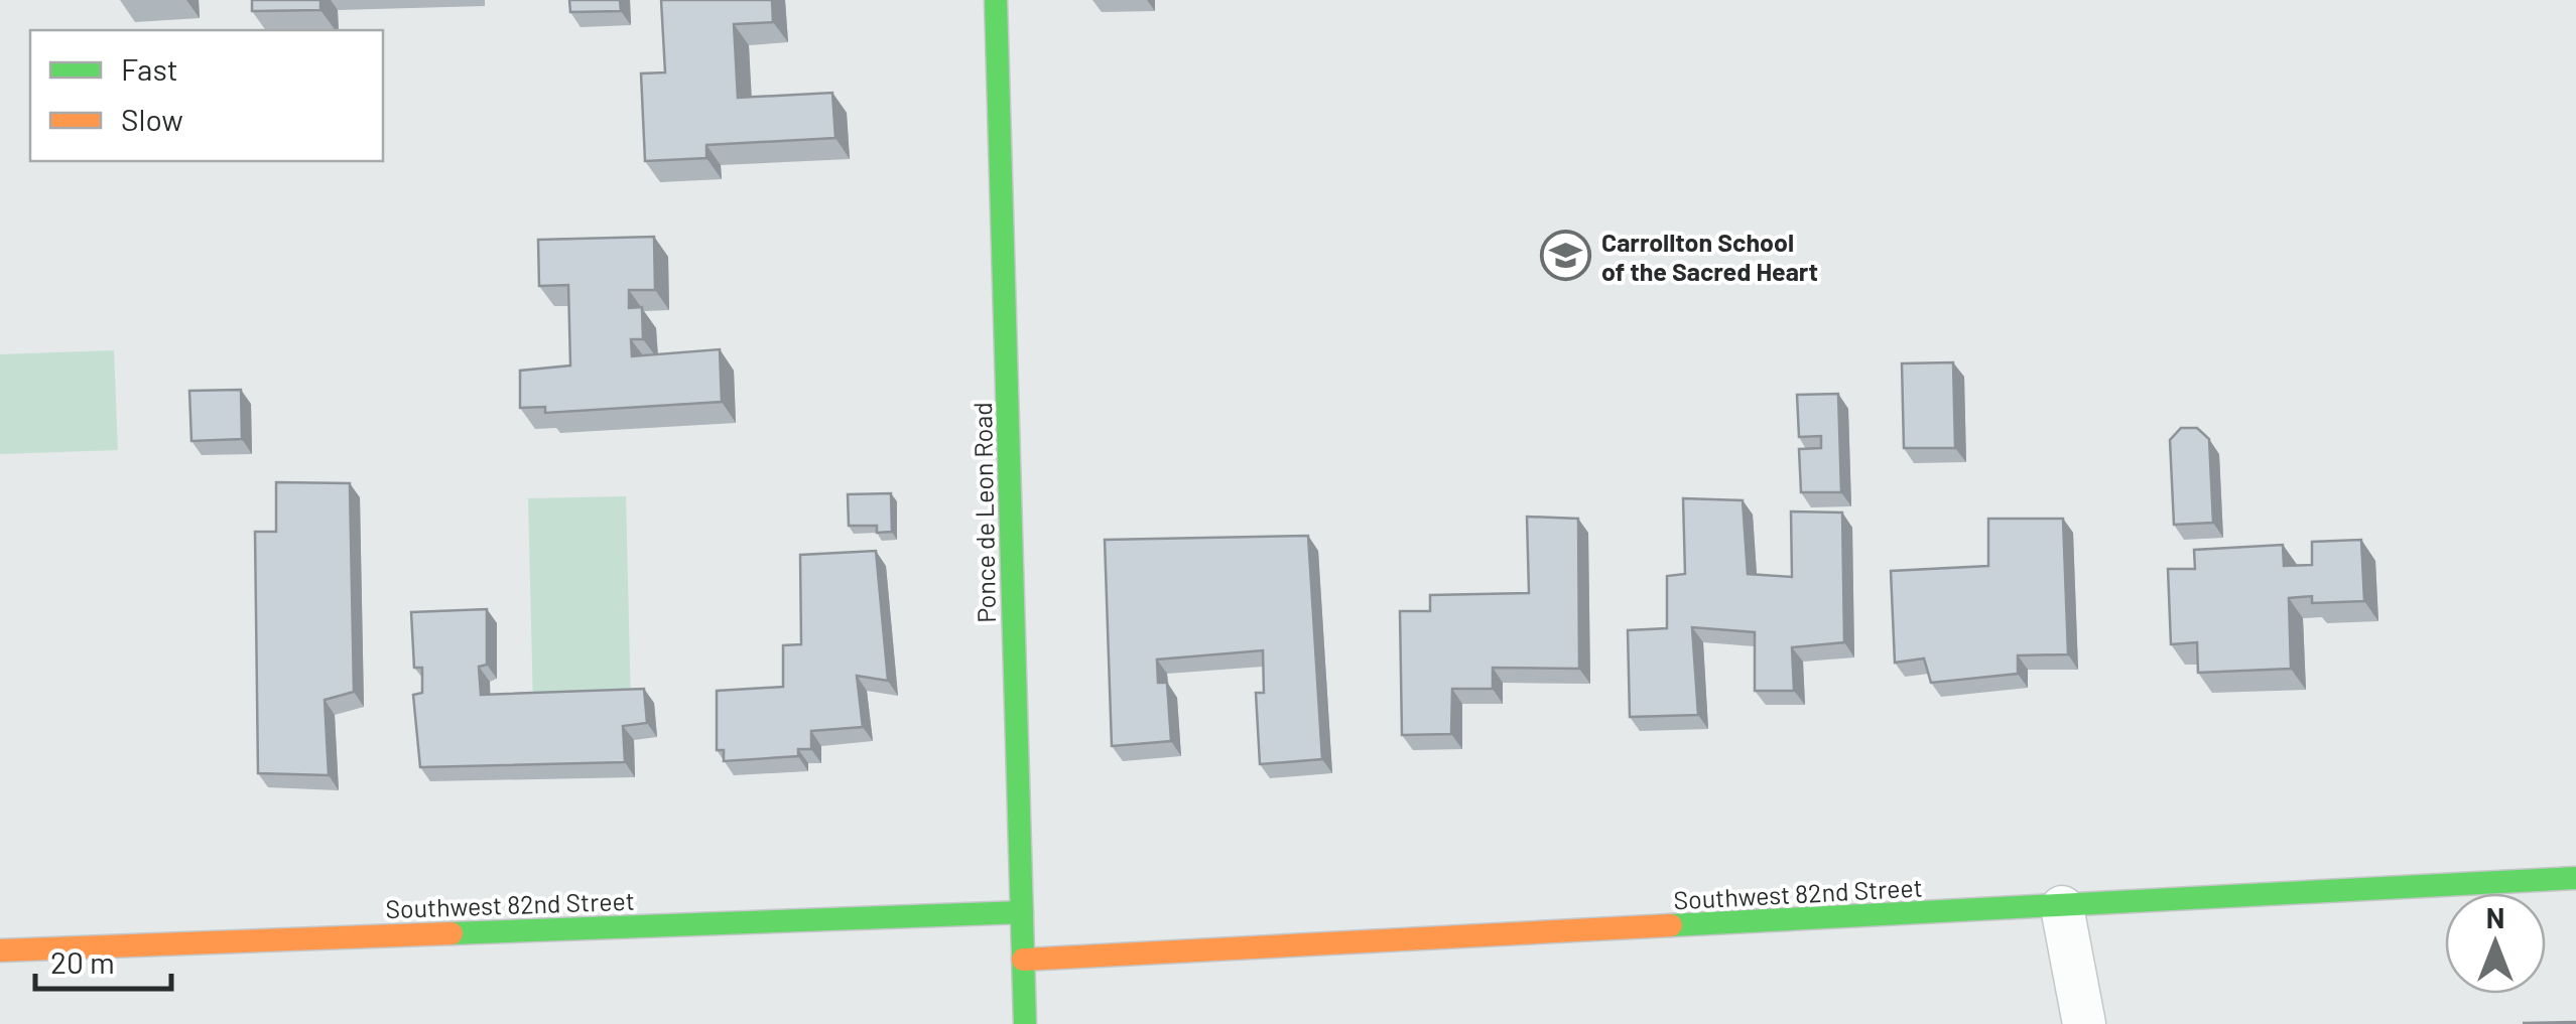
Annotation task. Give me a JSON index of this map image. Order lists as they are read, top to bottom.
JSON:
{
  "streets": {
    "street": ["Ponce de Leon Road", "Southwest 82nd Street"]
  },
  "crossings": [
    ["Ponce de Leon Road", "Southwest 82nd Street"]
  ],
  "places": {
    "school or university": ["Carrollton School of the Sacred Heart"]
  },
  "legend": ["Fast", "Slow"],
  "scale_bar": "20 m",
  "north": "top"
}
